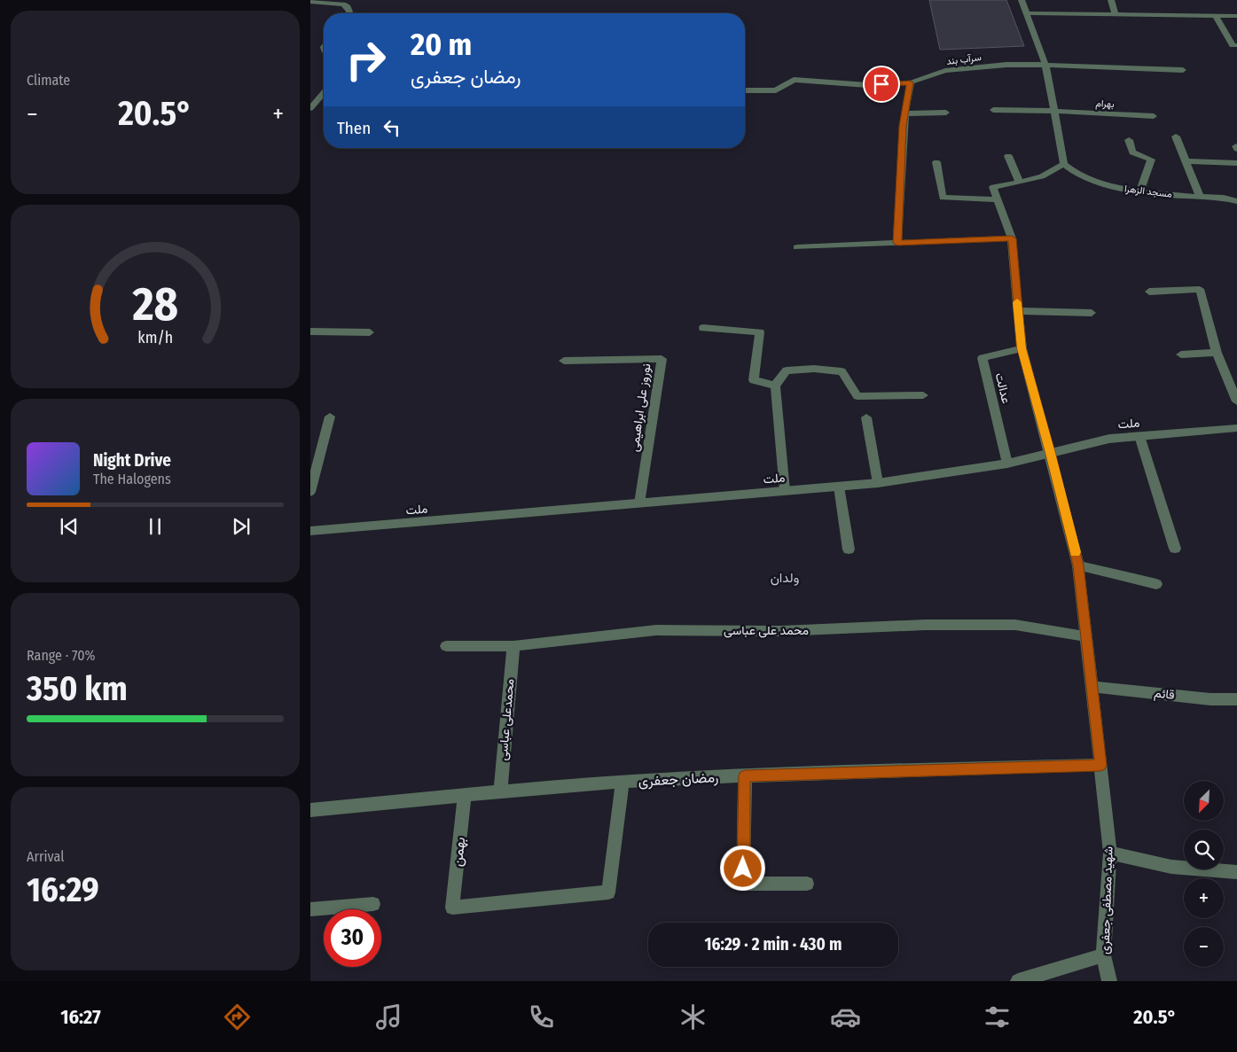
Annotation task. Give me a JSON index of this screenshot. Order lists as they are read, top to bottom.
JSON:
{
  "streets": {
    "street": [
      "سرآب بند",
      "بهرام",
      "مسجد الزهرا",
      "عدالت",
      "نوروز علی ابراهیمی",
      "ملت",
      "محمد علی عباسی",
      "قائم",
      "محمدعلی عباسی",
      "رمضان جعفری",
      "بهمن",
      "شهید مصطفی جعفری"
    ]
  },
  "crossings": [
    ["عدالت", "ملت"],
    ["نوروز علی ابراهیمی", "ملت"],
    ["ملت", "شهید مصطفی جعفری"],
    ["محمد علی عباسی", "محمدعلی عباسی"],
    ["محمد علی عباسی", "شهید مصطفی جعفری"],
    ["قائم", "شهید مصطفی جعفری"],
    ["محمدعلی عباسی", "رمضان جعفری"],
    ["رمضان جعفری", "بهمن"],
    ["رمضان جعفری", "شهید مصطفی جعفری"]
  ],
  "districts": ["ولدان"],
  "north": "bottom left",
  "page": {
    "tile": [
      "Climate",
      ["Range · 70%", "350 km"],
      ["Arrival", "16:29"]
    ],
    "turn": ["20 m", "رمضان جعفری"],
    "heat": ["−", "20.5°", "+"],
    "then": "Then",
    "song": ["Night Drive", "The Halogens"],
    "map_buttons": ["+", "−"],
    "limit": "30",
    "trip": "16:29 · 2 min · 430 m",
    "tabs": ["16:27", "20.5°"],
    "gauge": ["28", "km/h"]
  }
}
